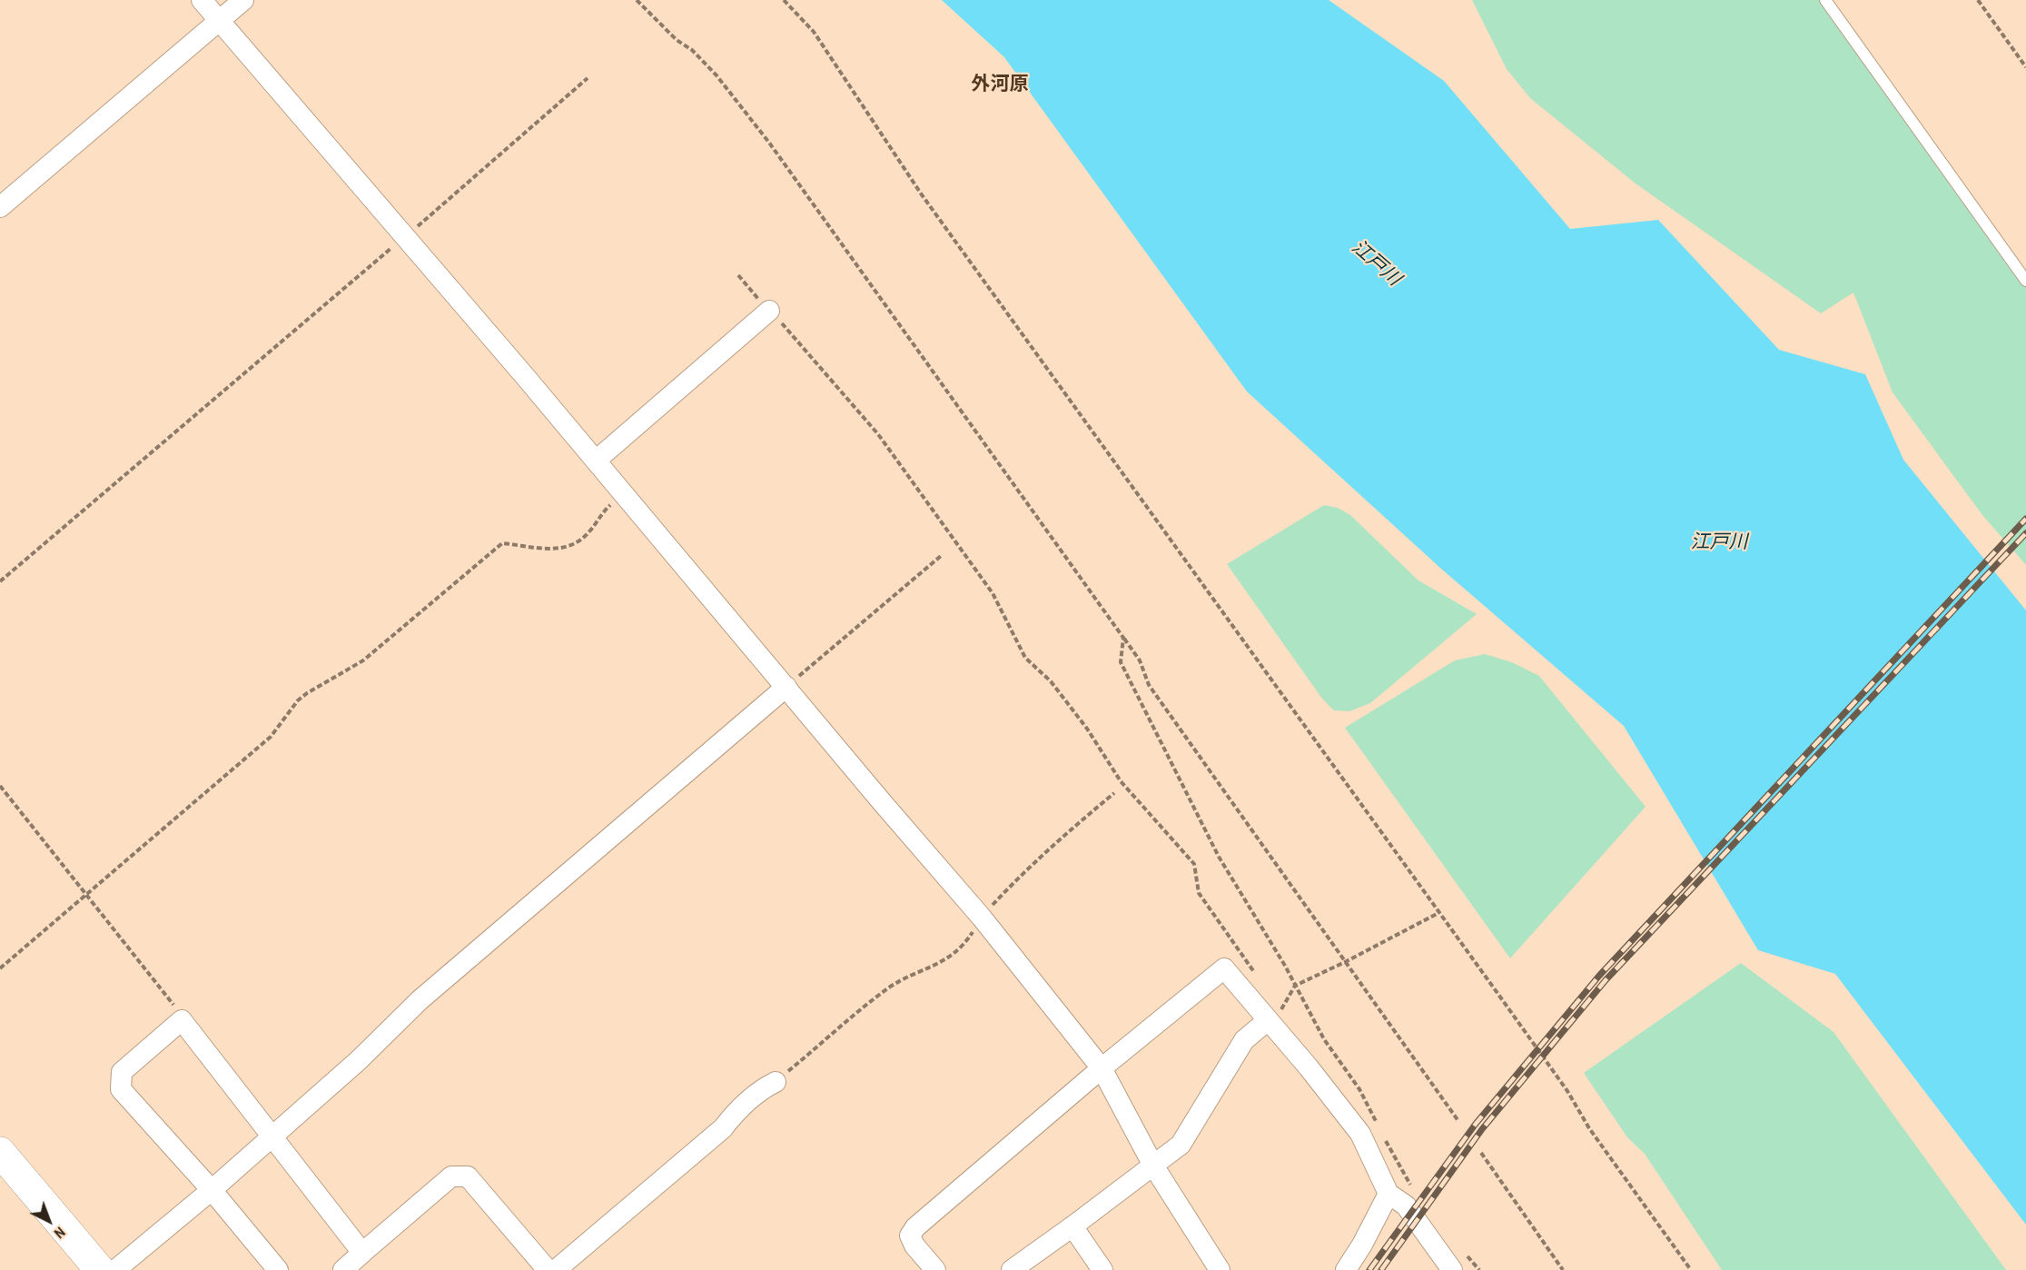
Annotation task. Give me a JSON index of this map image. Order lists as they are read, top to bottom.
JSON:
{
  "districts": ["外河原"],
  "water": ["江戸川"],
  "north": "bottom right"
}
